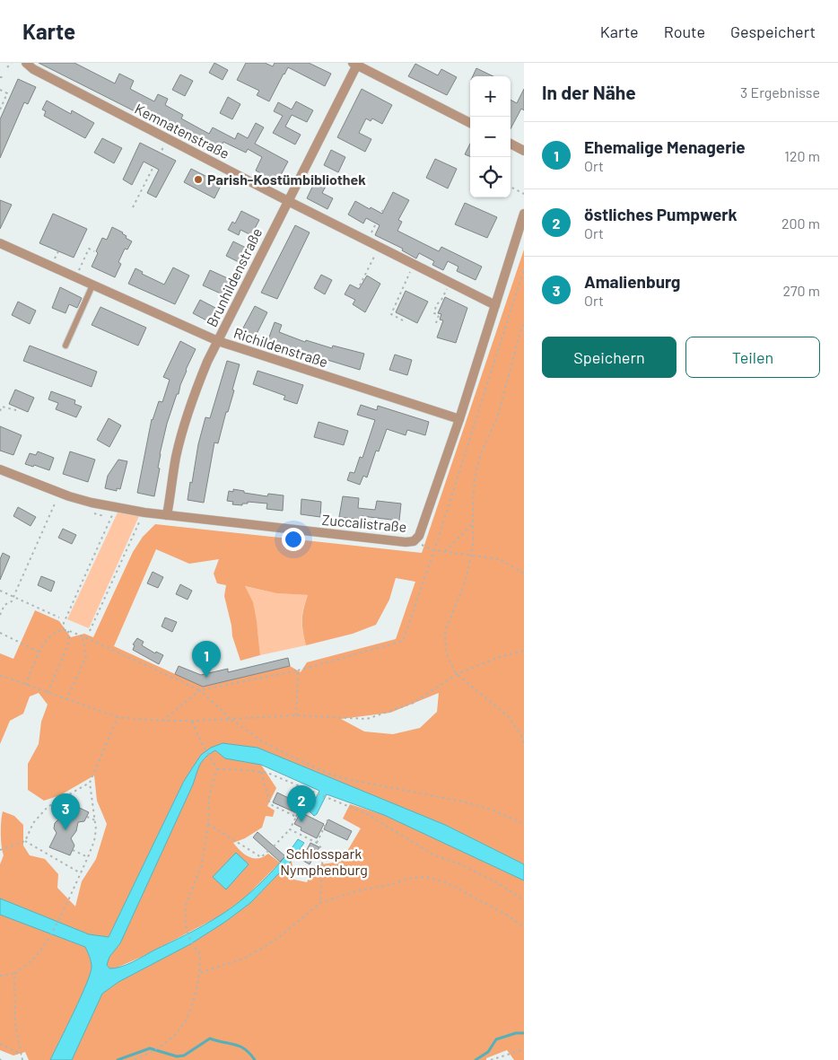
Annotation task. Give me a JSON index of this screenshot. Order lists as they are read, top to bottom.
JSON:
{
  "streets": {
    "street": [
      "Kemnatenstraße",
      "Brunhildenstraße",
      "Richildenstraße",
      "Zuccalistraße"
    ]
  },
  "crossings": [
    ["Kemnatenstraße", "Brunhildenstraße"],
    ["Kemnatenstraße", "Zuccalistraße"],
    ["Brunhildenstraße", "Richildenstraße"],
    ["Brunhildenstraße", "Zuccalistraße"],
    ["Richildenstraße", "Zuccalistraße"]
  ],
  "parks": ["Schlosspark Nymphenburg"],
  "places": ["Parish-Kostümbibliothek"],
  "page": {
    "header": "Karte",
    "nav": ["Karte", "Route", "Gespeichert"],
    "heading": ["In der Nähe", "3 Ergebnisse"],
    "map_buttons": ["+", "−"],
    "list": [
      {
        "mark": "1",
        "name": "Ehemalige Menagerie",
        "note": "Ort",
        "value": "120 m"
      },
      {
        "mark": "2",
        "name": "östliches Pumpwerk",
        "note": "Ort",
        "value": "200 m"
      },
      {
        "mark": "3",
        "name": "Amalienburg",
        "note": "Ort",
        "value": "270 m"
      }
    ],
    "buttons": ["Speichern", "Teilen"],
    "pins": ["1", "2", "3"]
  }
}
